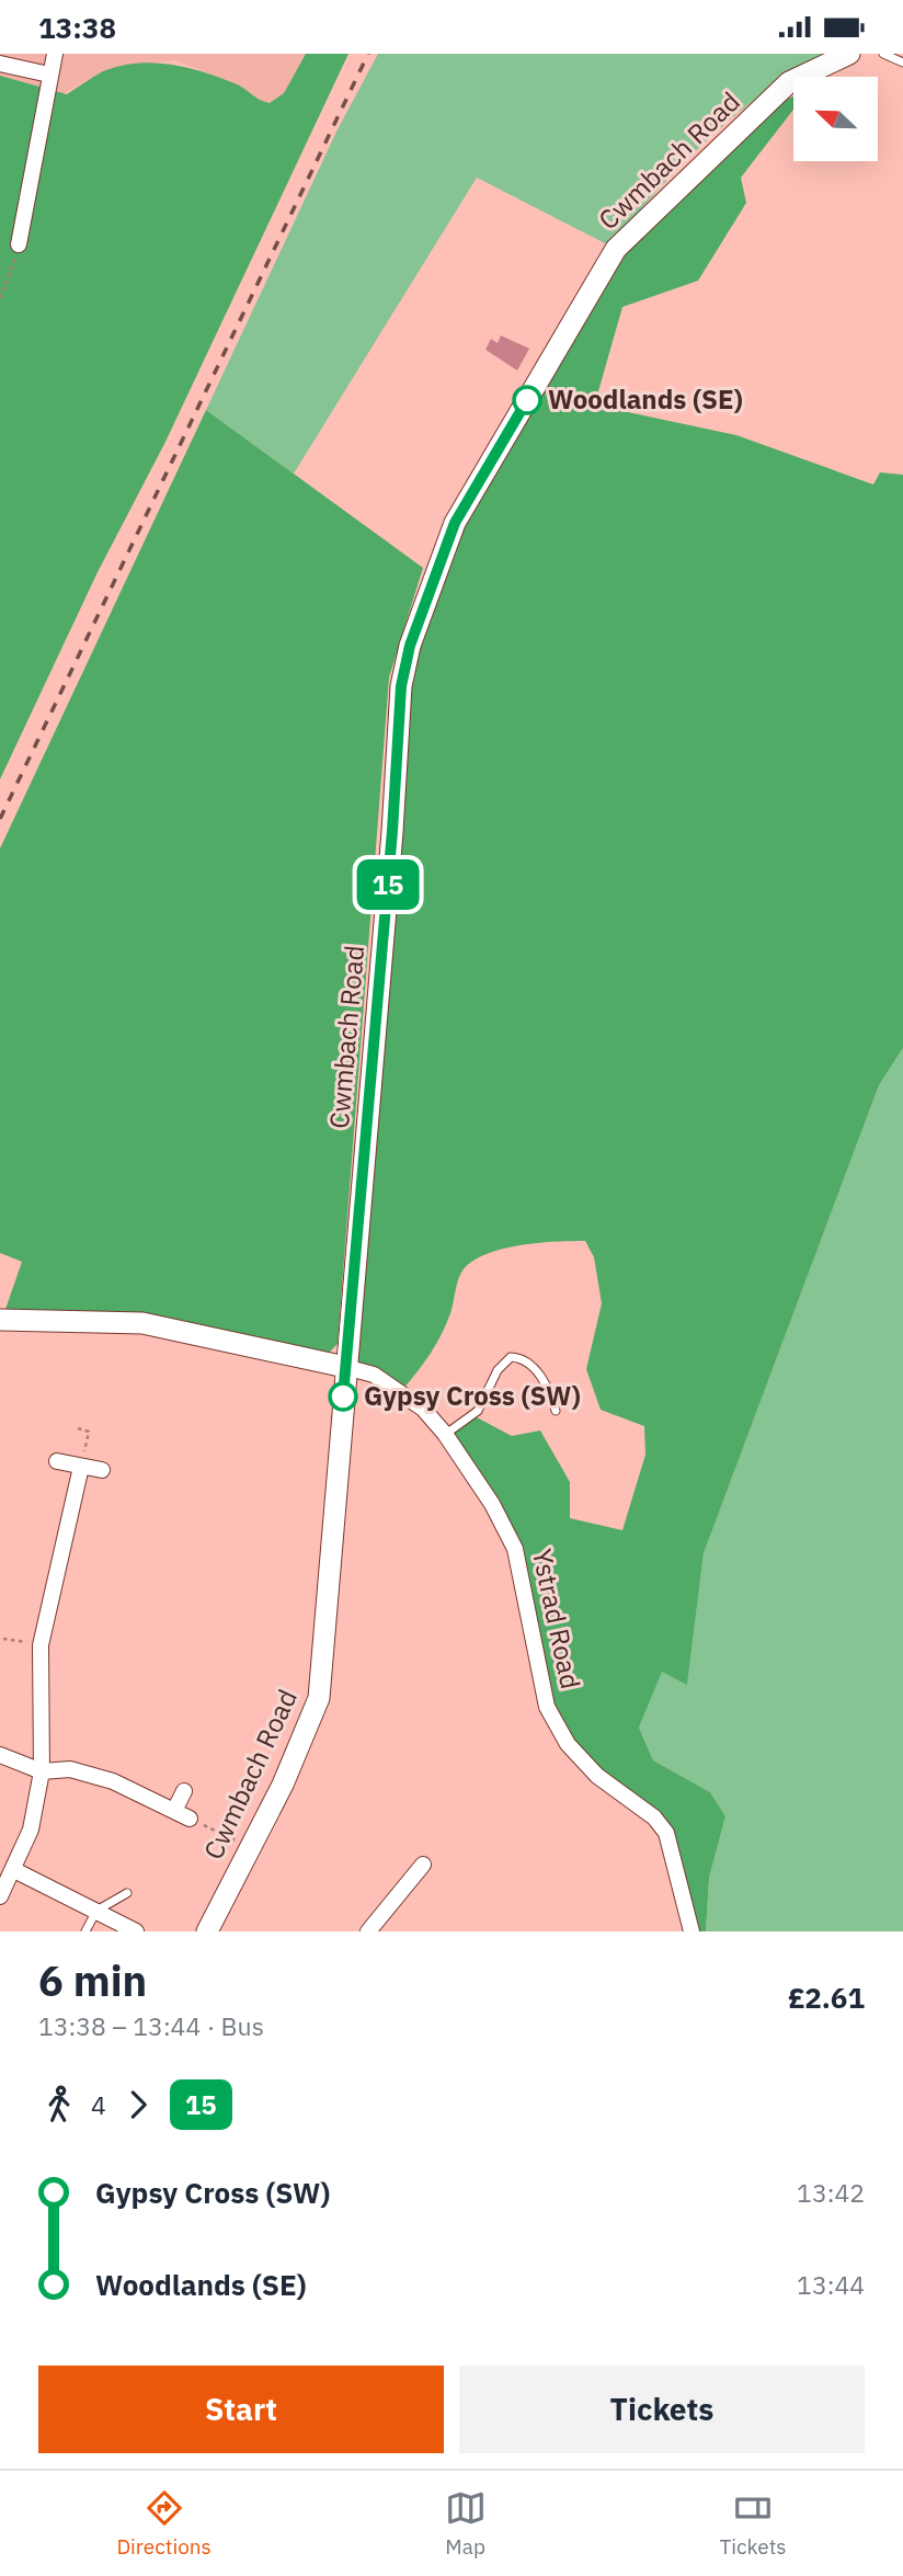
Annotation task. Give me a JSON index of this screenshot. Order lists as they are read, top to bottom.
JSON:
{
  "streets": {
    "main road": ["Cwmbach Road", "Ystrad Road"]
  },
  "crossings": [
    ["Cwmbach Road", "Ystrad Road"]
  ],
  "places": ["Woodlands (SE)", "Gypsy Cross (SW)"],
  "lines": ["bus line 15"],
  "north": "top left",
  "page": {
    "status": "13:38",
    "on_map": "15",
    "heading": ["6 min", "13:38 – 13:44 · Bus", "£2.61"],
    "legs": ["4", "15"],
    "list": [
      {
        "name": "Gypsy Cross (SW)",
        "value": "13:42"
      },
      {
        "name": "Woodlands (SE)",
        "value": "13:44"
      }
    ],
    "buttons": ["Start", "Tickets"],
    "tabs": ["Directions", "Map", "Tickets"]
  }
}
